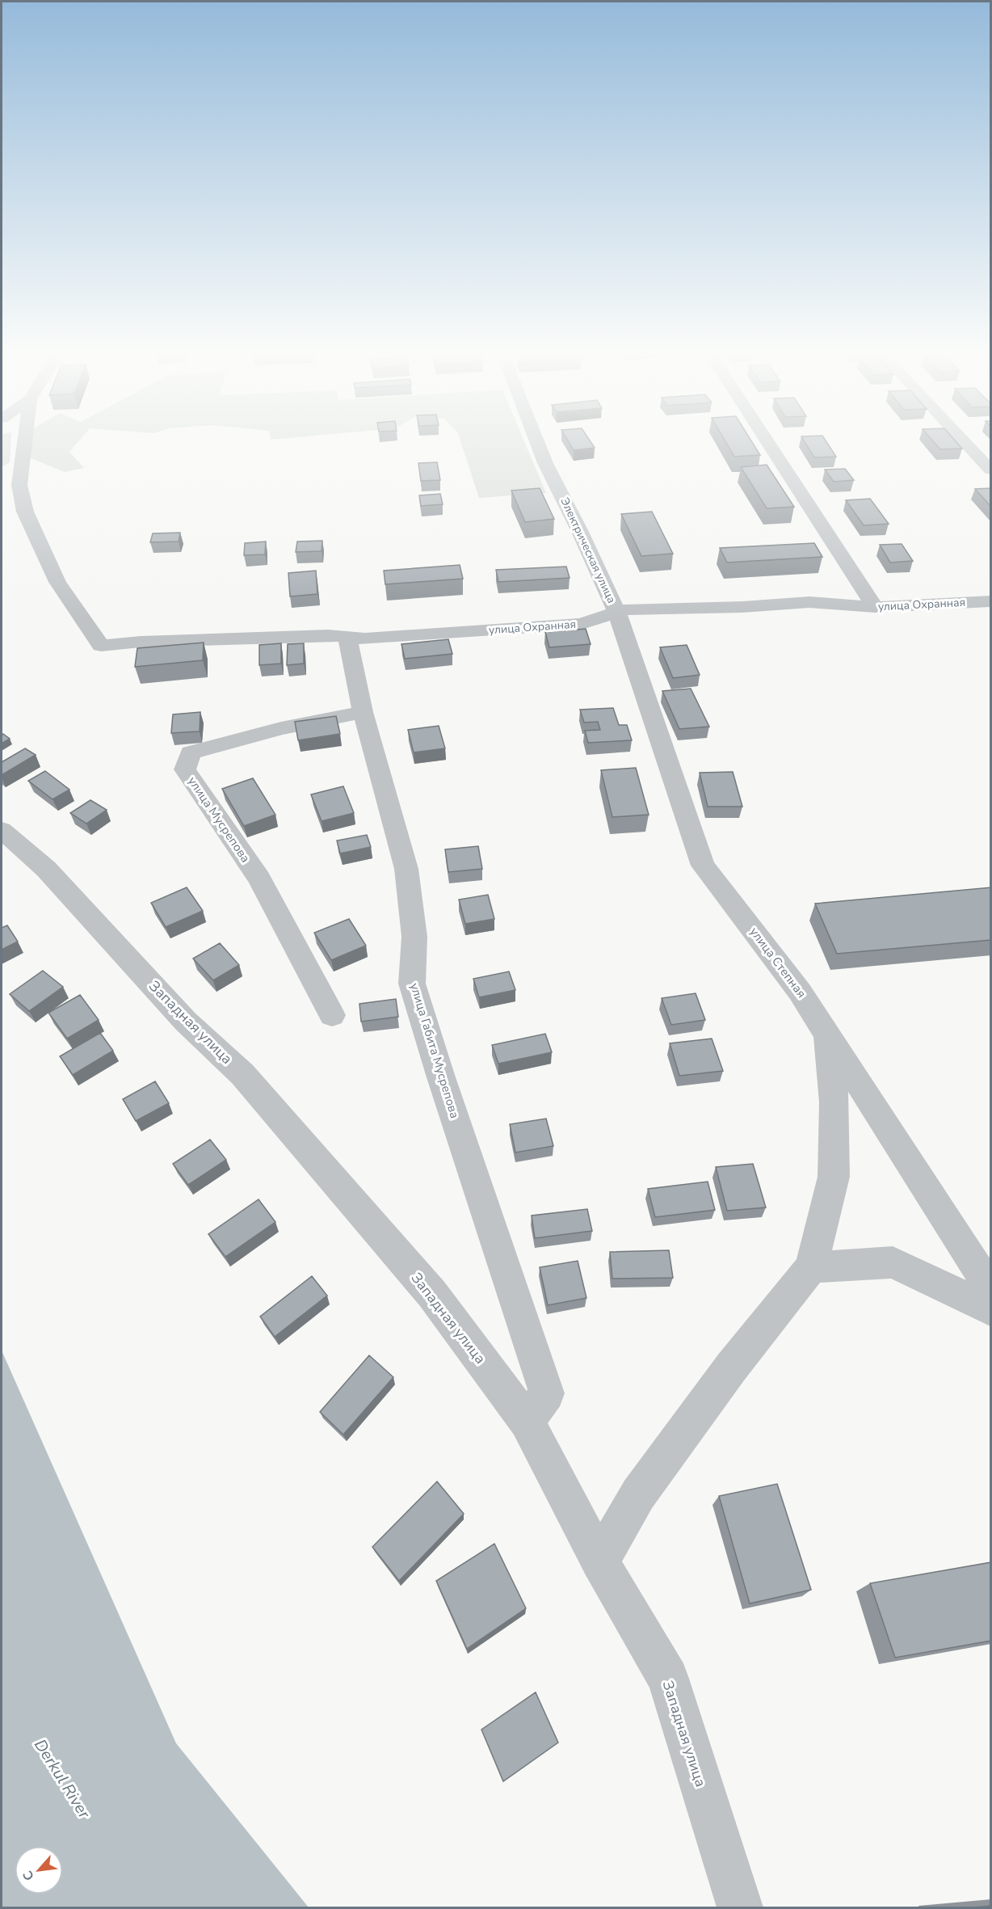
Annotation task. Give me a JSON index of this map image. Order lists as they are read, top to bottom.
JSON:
{
  "streets": {
    "street": [
      "Электрическая улица",
      "улица Охранная",
      "улица Мусрепова",
      "улица Степная",
      "Западная улица",
      "улица Габита Мусрепова"
    ]
  },
  "crossings": [
    ["Электрическая улица", "улица Охранная"],
    ["Электрическая улица", "улица Степная"],
    ["улица Охранная", "улица Степная"],
    ["улица Охранная", "улица Габита Мусрепова"],
    ["улица Мусрепова", "улица Габита Мусрепова"],
    ["Западная улица", "улица Габита Мусрепова"]
  ],
  "water": ["Derkul River"],
  "north": "bottom left"
}
